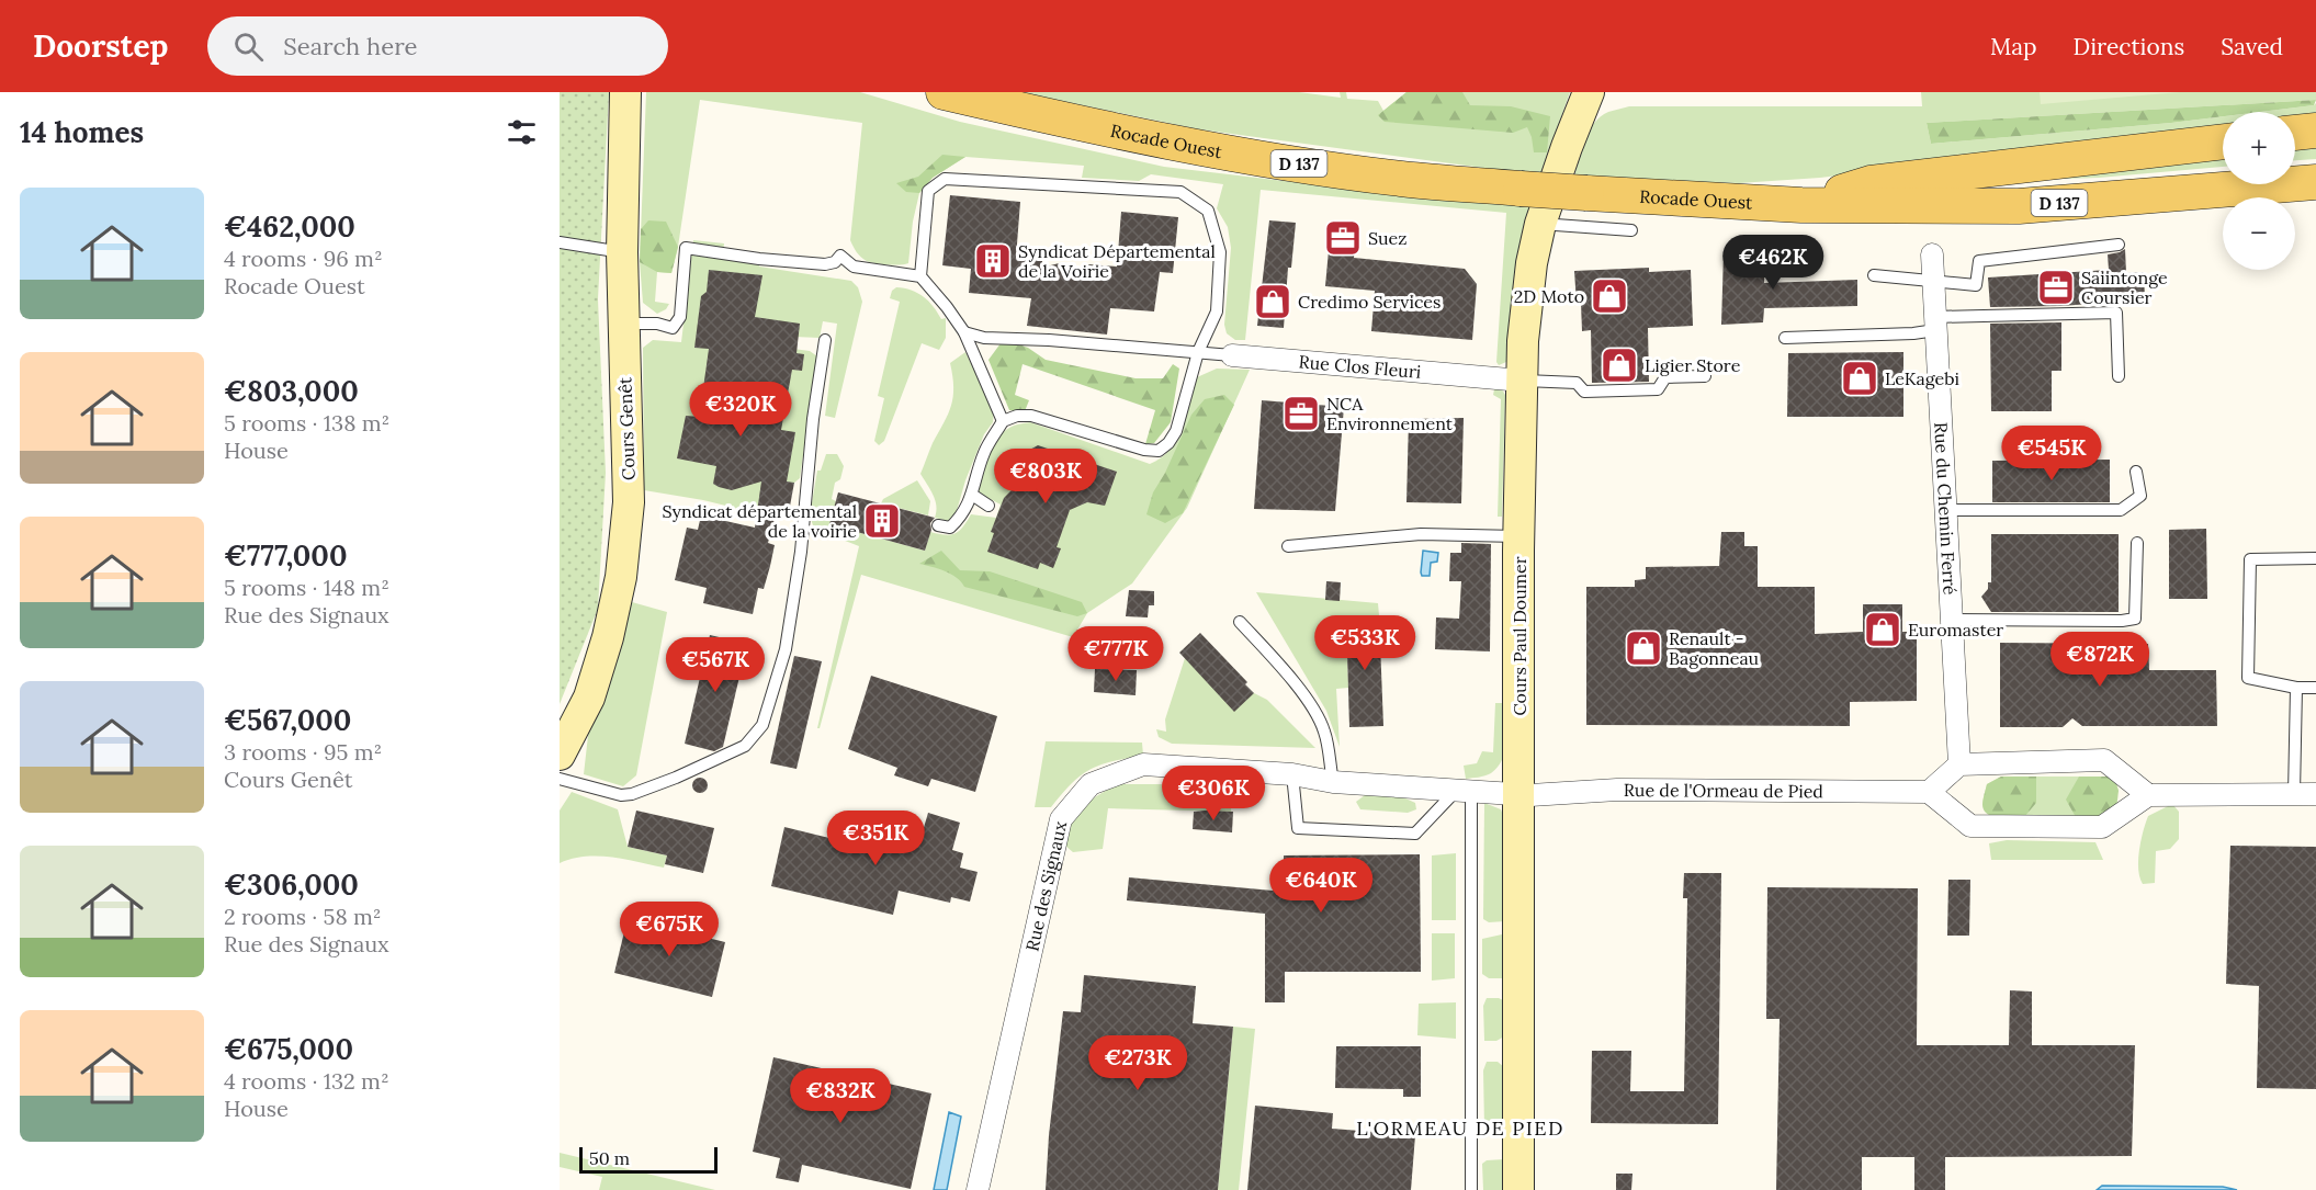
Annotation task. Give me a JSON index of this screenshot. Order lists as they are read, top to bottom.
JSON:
{
  "streets": {
    "main road": ["Rocade Ouest", "D 137"],
    "street": [
      "Rue Clos Fleuri",
      "Cours Genêt",
      "Rue du Chemin Ferré",
      "Cours Paul Doumer",
      "Rue de l'Ormeau de Pied",
      "Rue des Signaux"
    ]
  },
  "crossings": [
    ["Rocade Ouest", "D 137"],
    ["Rue Clos Fleuri", "Cours Paul Doumer"],
    ["Cours Paul Doumer", "Rue de l'Ormeau de Pied"],
    ["Cours Paul Doumer", "Rue des Signaux"],
    ["Rue de l'Ormeau de Pied", "Rue des Signaux"]
  ],
  "districts": ["L'ORMEAU DE PIED"],
  "places": {
    "office": ["Suez", "Saiintonge Coursier", "NCA Environnement"],
    "building": ["Syndicat Départemental de la Voirie", "Syndicat départemental de la voirie"],
    "shop": [
      "2D Moto",
      "Credimo Services",
      "Ligier Store",
      "LeKagebi",
      "Euromaster",
      "Renault - Bagonneau"
    ]
  },
  "scale_bar": "50 m",
  "page": {
    "header": "Doorstep",
    "search": "Search here",
    "nav": ["Map", "Directions", "Saved"],
    "heading": "14 homes",
    "map_buttons": ["+", "−"],
    "list": [
      {
        "name": "€462,000",
        "note": "4 rooms · 96 m² · Rocade Ouest"
      },
      {
        "name": "€803,000",
        "note": "5 rooms · 138 m² · House"
      },
      {
        "name": "€777,000",
        "note": "5 rooms · 148 m² · Rue des Signaux"
      },
      {
        "name": "€567,000",
        "note": "3 rooms · 95 m² · Cours Genêt"
      },
      {
        "name": "€306,000",
        "note": "2 rooms · 58 m² · Rue des Signaux"
      },
      {
        "name": "€675,000",
        "note": "4 rooms · 132 m² · House"
      }
    ],
    "price": [
      "€462K",
      "€320K",
      "€545K",
      "€803K",
      "€533K",
      "€777K",
      "€872K",
      "€567K",
      "€306K",
      "€351K",
      "€640K",
      "€675K",
      "€273K",
      "€832K"
    ],
    "scale": "50 m"
  }
}
